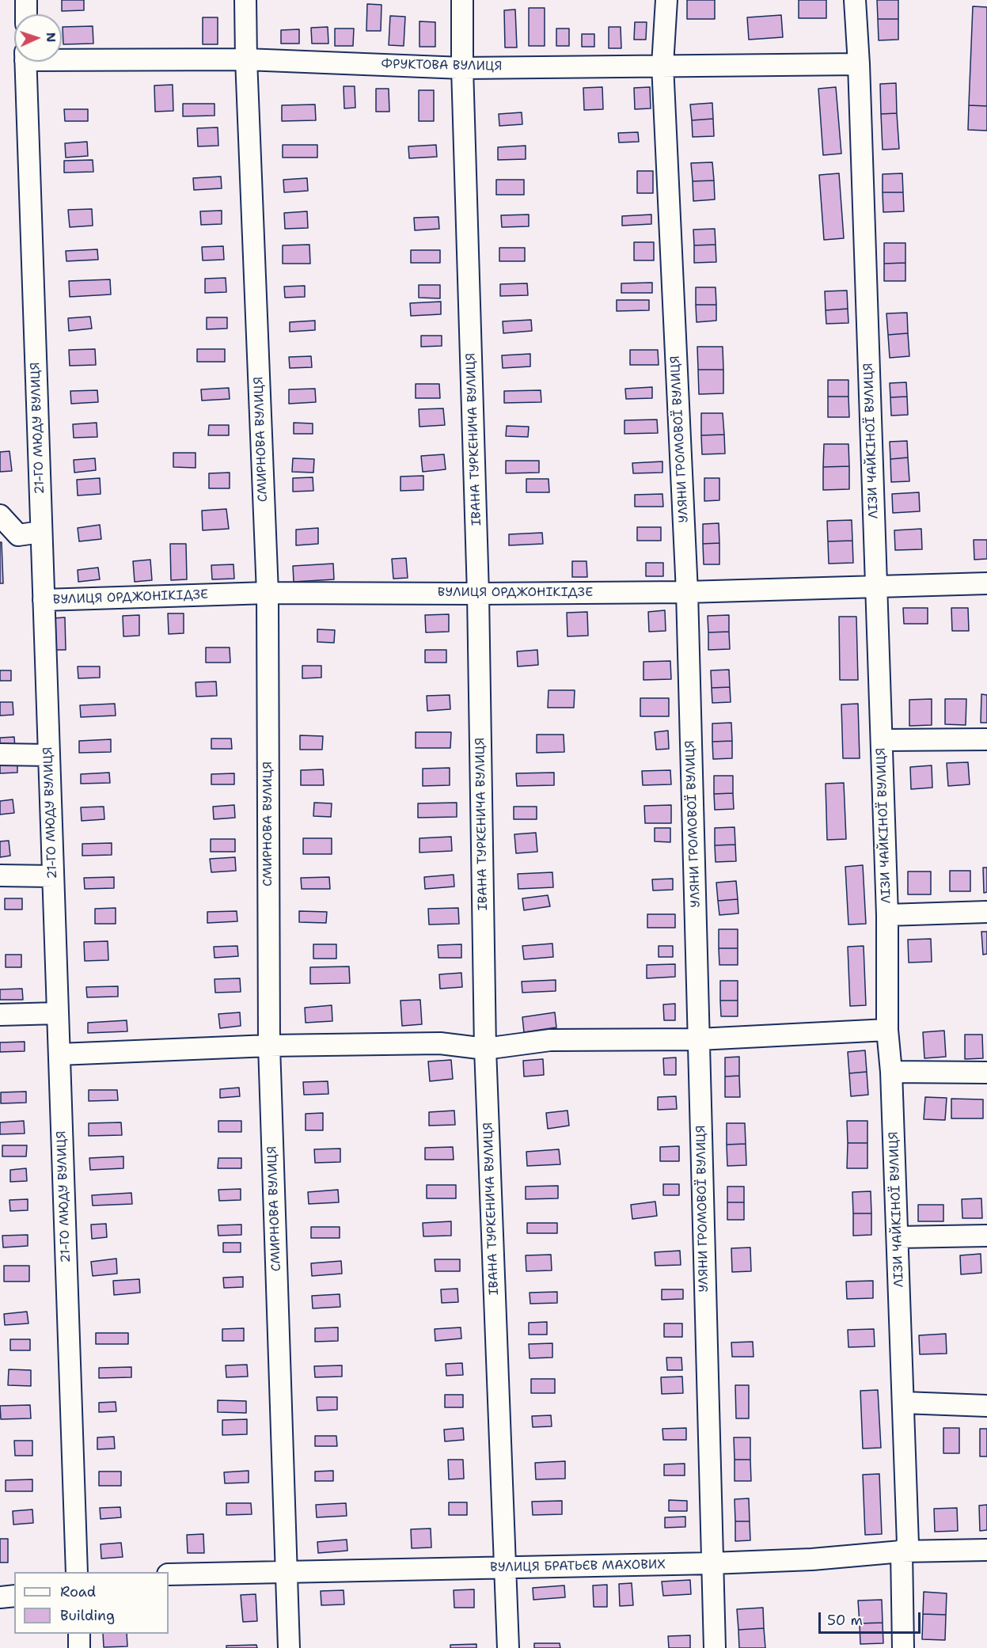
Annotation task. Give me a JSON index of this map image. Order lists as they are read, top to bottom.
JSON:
{
  "streets": {
    "street": [
      "ФРУКТОВА ВУЛИЦЯ",
      "21-ГО МЮДУ ВУЛИЦЯ",
      "СМИРНОВА ВУЛИЦЯ",
      "ІВАНА ТУРКЕНИЧА ВУЛИЦЯ",
      "УЛЯНИ ГРОМОВОЇ ВУЛИЦЯ",
      "ЛІЗИ ЧАЙКІНОЇ ВУЛИЦЯ",
      "ВУЛИЦЯ ОРДЖОНІКІДЗЕ",
      "ВУЛИЦЯ БРАТЬЄВ МАХОВИХ"
    ]
  },
  "crossings": [
    ["ФРУКТОВА ВУЛИЦЯ", "СМИРНОВА ВУЛИЦЯ"],
    ["ФРУКТОВА ВУЛИЦЯ", "ІВАНА ТУРКЕНИЧА ВУЛИЦЯ"],
    ["ФРУКТОВА ВУЛИЦЯ", "УЛЯНИ ГРОМОВОЇ ВУЛИЦЯ"],
    ["ФРУКТОВА ВУЛИЦЯ", "ЛІЗИ ЧАЙКІНОЇ ВУЛИЦЯ"],
    ["21-ГО МЮДУ ВУЛИЦЯ", "ВУЛИЦЯ ОРДЖОНІКІДЗЕ"],
    ["СМИРНОВА ВУЛИЦЯ", "ВУЛИЦЯ ОРДЖОНІКІДЗЕ"],
    ["СМИРНОВА ВУЛИЦЯ", "ВУЛИЦЯ БРАТЬЄВ МАХОВИХ"],
    ["ІВАНА ТУРКЕНИЧА ВУЛИЦЯ", "ВУЛИЦЯ ОРДЖОНІКІДЗЕ"],
    ["ІВАНА ТУРКЕНИЧА ВУЛИЦЯ", "ВУЛИЦЯ БРАТЬЄВ МАХОВИХ"],
    ["УЛЯНИ ГРОМОВОЇ ВУЛИЦЯ", "ВУЛИЦЯ ОРДЖОНІКІДЗЕ"],
    ["УЛЯНИ ГРОМОВОЇ ВУЛИЦЯ", "ВУЛИЦЯ БРАТЬЄВ МАХОВИХ"],
    ["ЛІЗИ ЧАЙКІНОЇ ВУЛИЦЯ", "ВУЛИЦЯ ОРДЖОНІКІДЗЕ"],
    ["ЛІЗИ ЧАЙКІНОЇ ВУЛИЦЯ", "ВУЛИЦЯ БРАТЬЄВ МАХОВИХ"]
  ],
  "legend": ["Road", "Building"],
  "scale_bar": "50 m",
  "north": "right"
}
